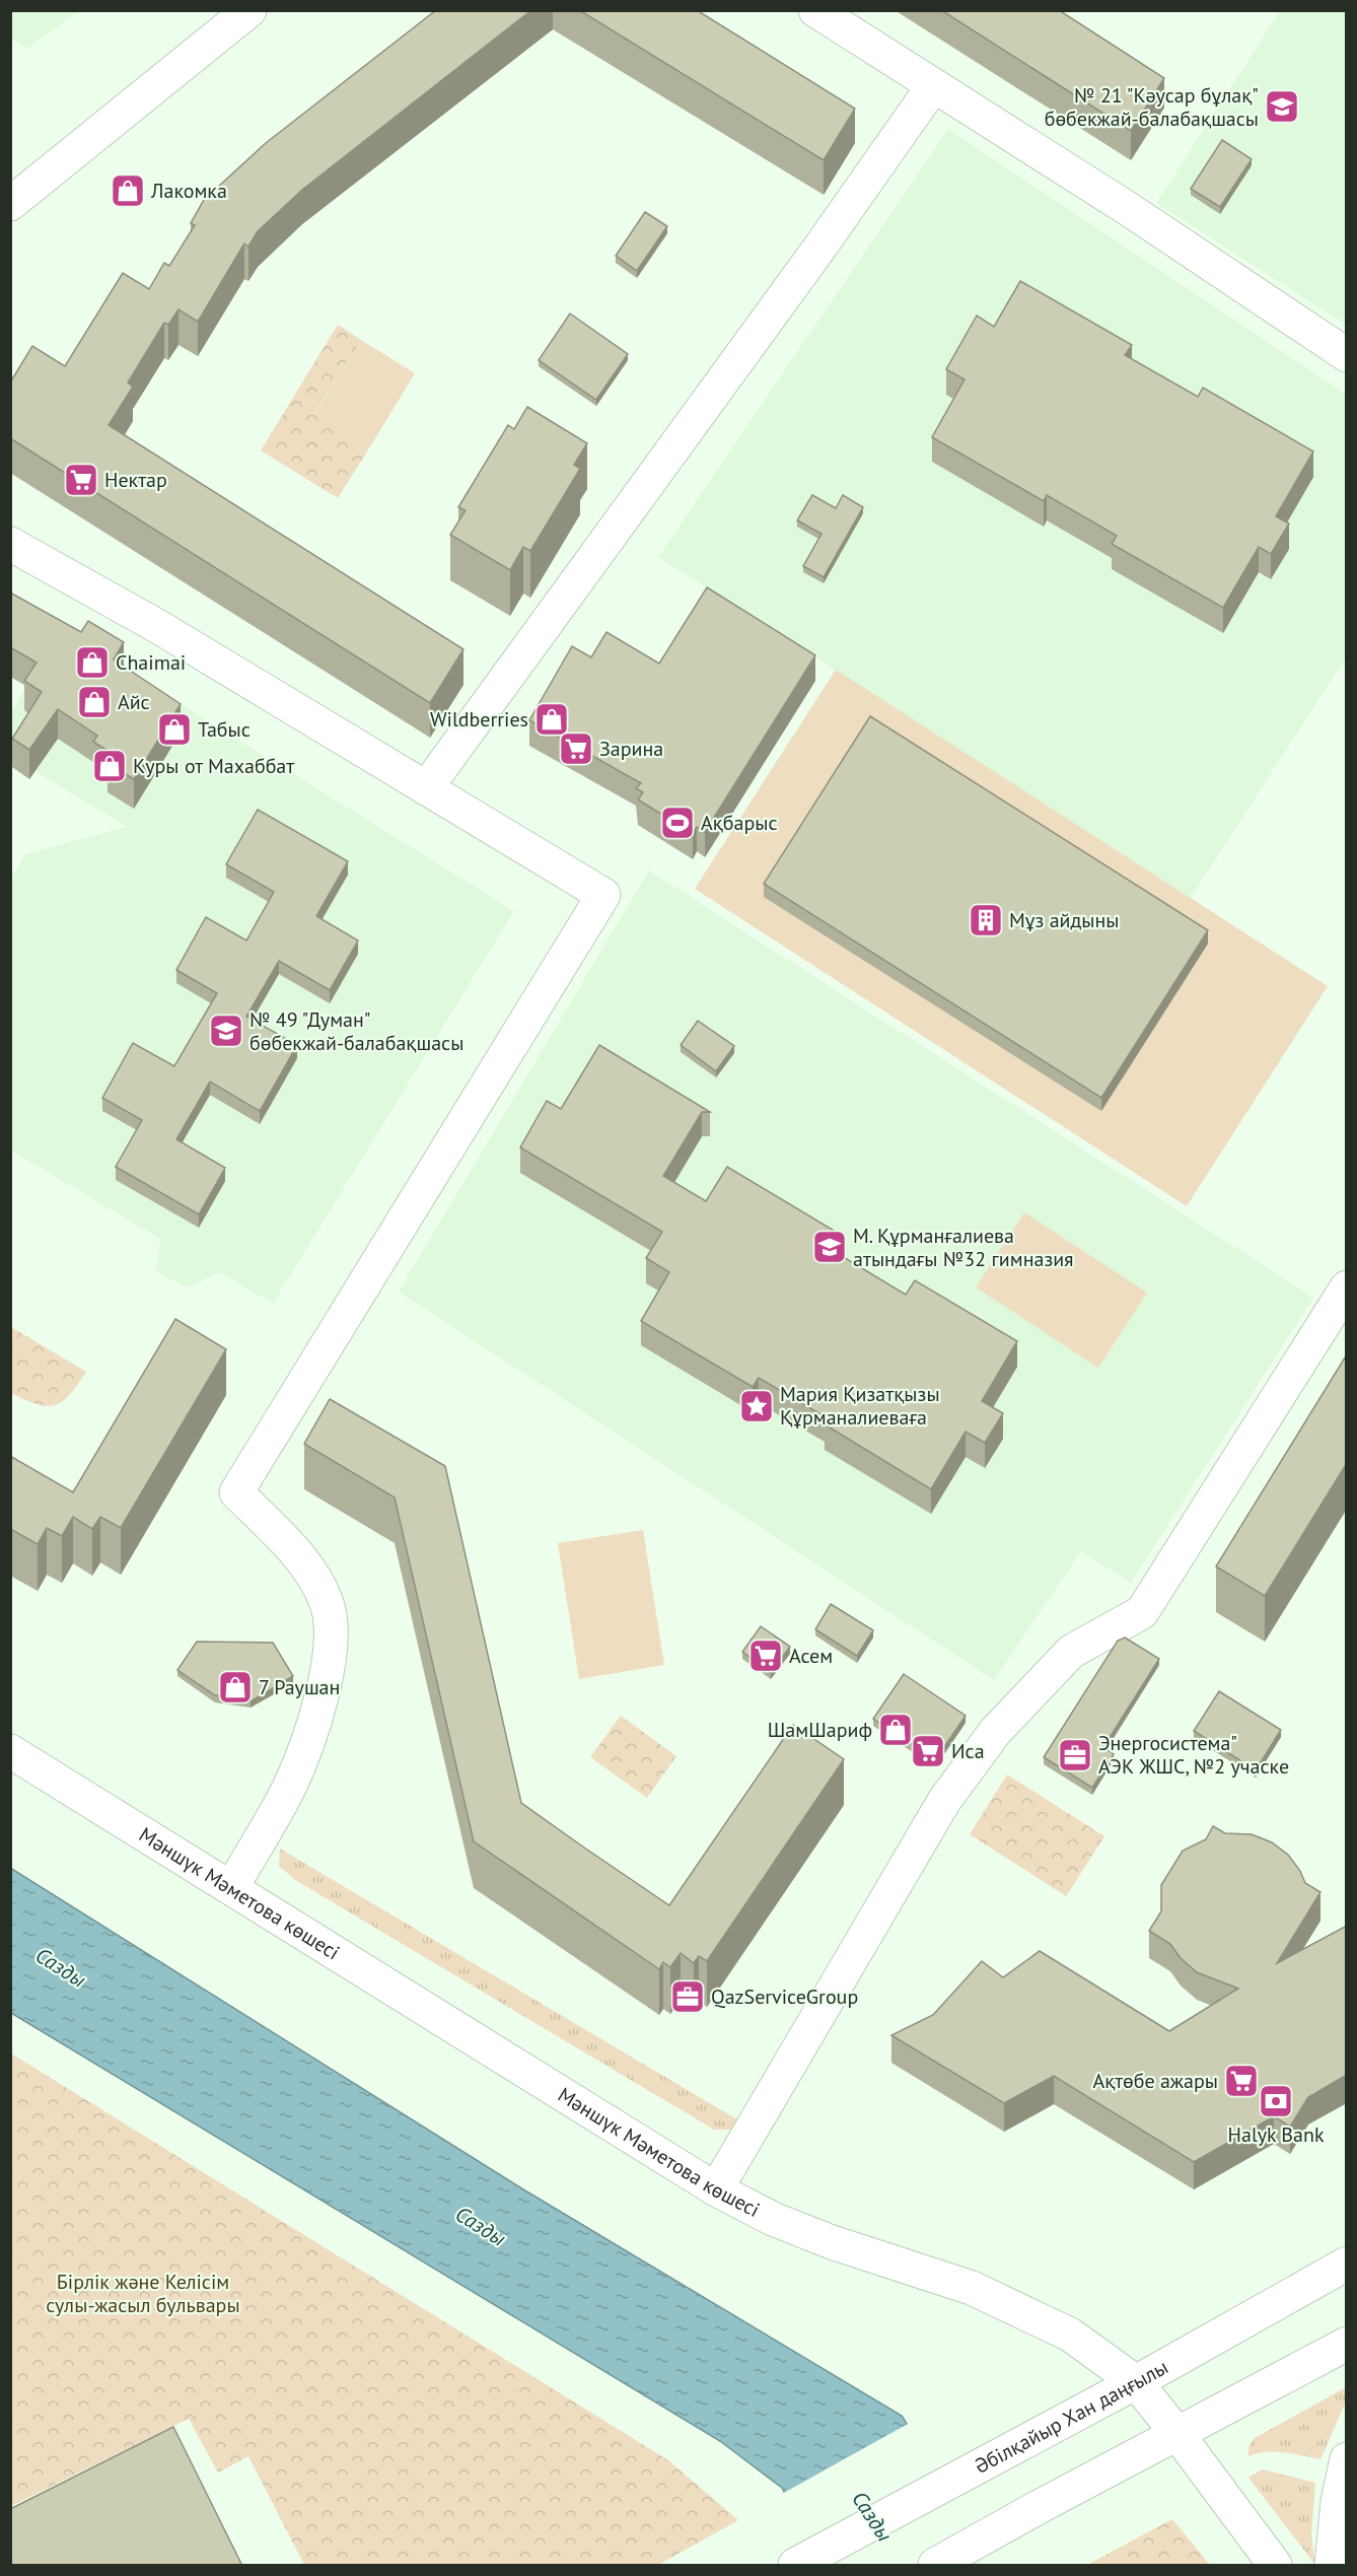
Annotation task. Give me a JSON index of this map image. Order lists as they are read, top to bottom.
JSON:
{
  "streets": {
    "street": ["Мәншүк Мәметова көшесі", "Әбілқайыр Хан даңғылы"]
  },
  "crossings": [
    ["Мәншүк Мәметова көшесі", "Әбілқайыр Хан даңғылы"]
  ],
  "water": ["Сазды"],
  "parks": ["Бірлік және Келісім сулы-жасыл бульвары"],
  "places": {
    "school or university": ["№ 21 \"Кәусар бұлақ\" бөбекжай-балабақшасы", "№ 49 \"Думан\" бөбекжай-балабақшасы", "М. Құрманғалиева атындағы №32 гимназия"],
    "shop": [
      "Лакомка",
      "Chaimai",
      "Айс",
      "Wildberries",
      "Табыс",
      "Куры от Махаббат",
      "7 Раушан",
      "ШамШариф"
    ],
    "supermarket": [
      "Нектар",
      "Зарина",
      "Асем",
      "Иса",
      "Ақтөбе ажары"
    ],
    "sports": ["Ақбарыс"],
    "building": ["Мұз айдыны"],
    "place": ["Мария Қизатқызы Құрманалиеваға"],
    "office": ["Энергосистема\" АЭК ЖШС, №2 учаске", "QazServiceGroup"],
    "bank": ["Halyk Bank"]
  }
}
